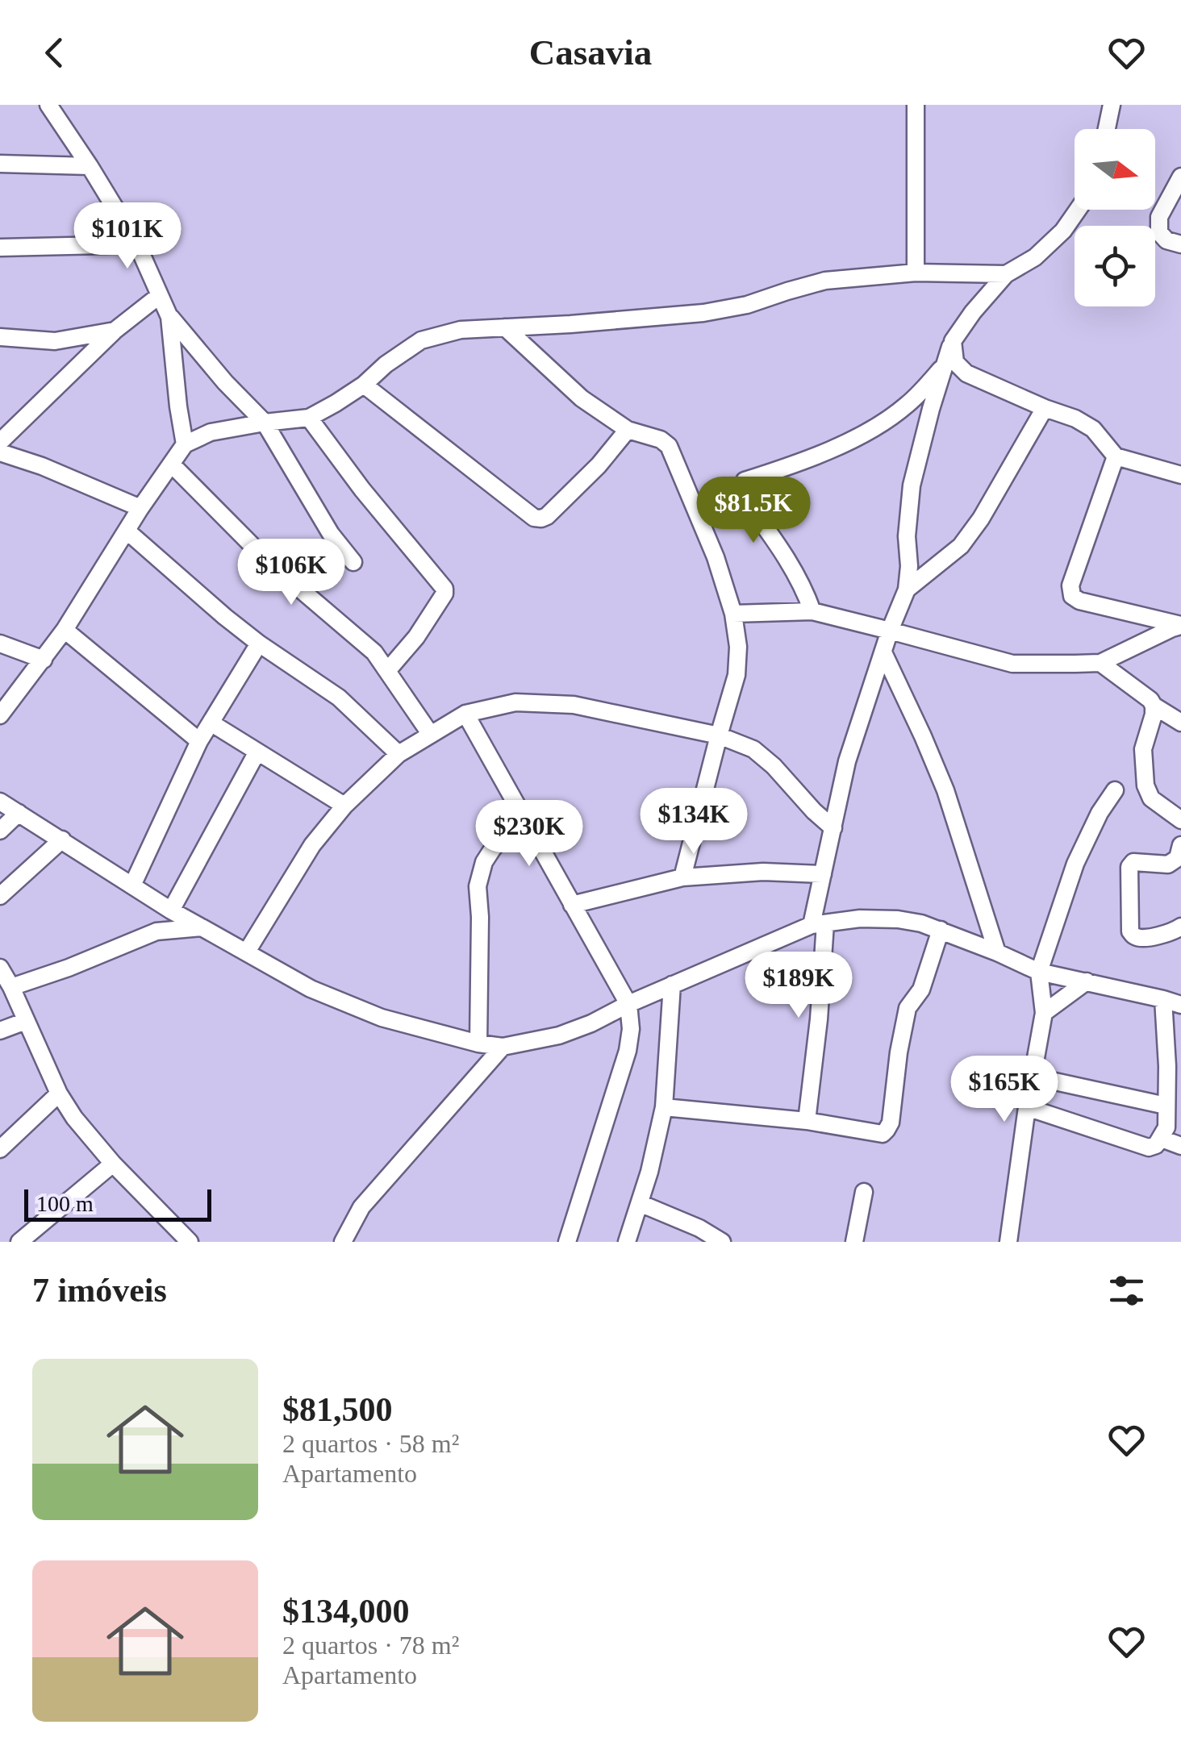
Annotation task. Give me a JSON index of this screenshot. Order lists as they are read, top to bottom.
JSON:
{
  "scale_bar": "100 m",
  "north": "right",
  "page": {
    "header": "Casavia",
    "price": [
      "$101K",
      "$81.5K",
      "$106K",
      "$134K",
      "$230K",
      "$189K",
      "$165K"
    ],
    "scale": "100 m",
    "heading": "7 imóveis",
    "list": [
      {
        "name": "$81,500",
        "note": "2 quartos · 58 m² · Apartamento"
      },
      {
        "name": "$134,000",
        "note": "2 quartos · 78 m² · Apartamento"
      }
    ]
  }
}
